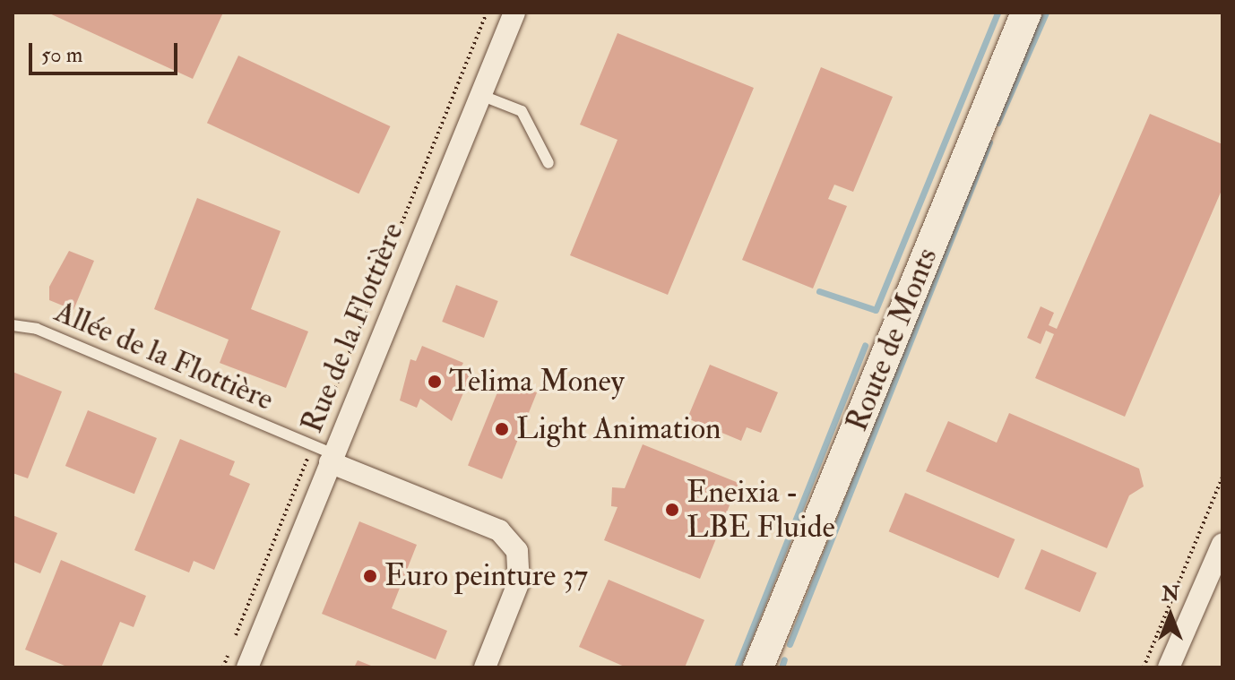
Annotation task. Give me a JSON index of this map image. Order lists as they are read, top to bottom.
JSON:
{
  "streets": {
    "main road": ["Route de Monts"],
    "street": ["Rue de la Flottière"],
    "lane": ["Allée de la Flottière"]
  },
  "crossings": [
    ["Rue de la Flottière", "Allée de la Flottière"]
  ],
  "places": [
    "Telima Money",
    "Light Animation",
    "Eneixia - LBE Fluide",
    "Euro peinture 37"
  ],
  "scale_bar": "50 m",
  "north": "top"
}
